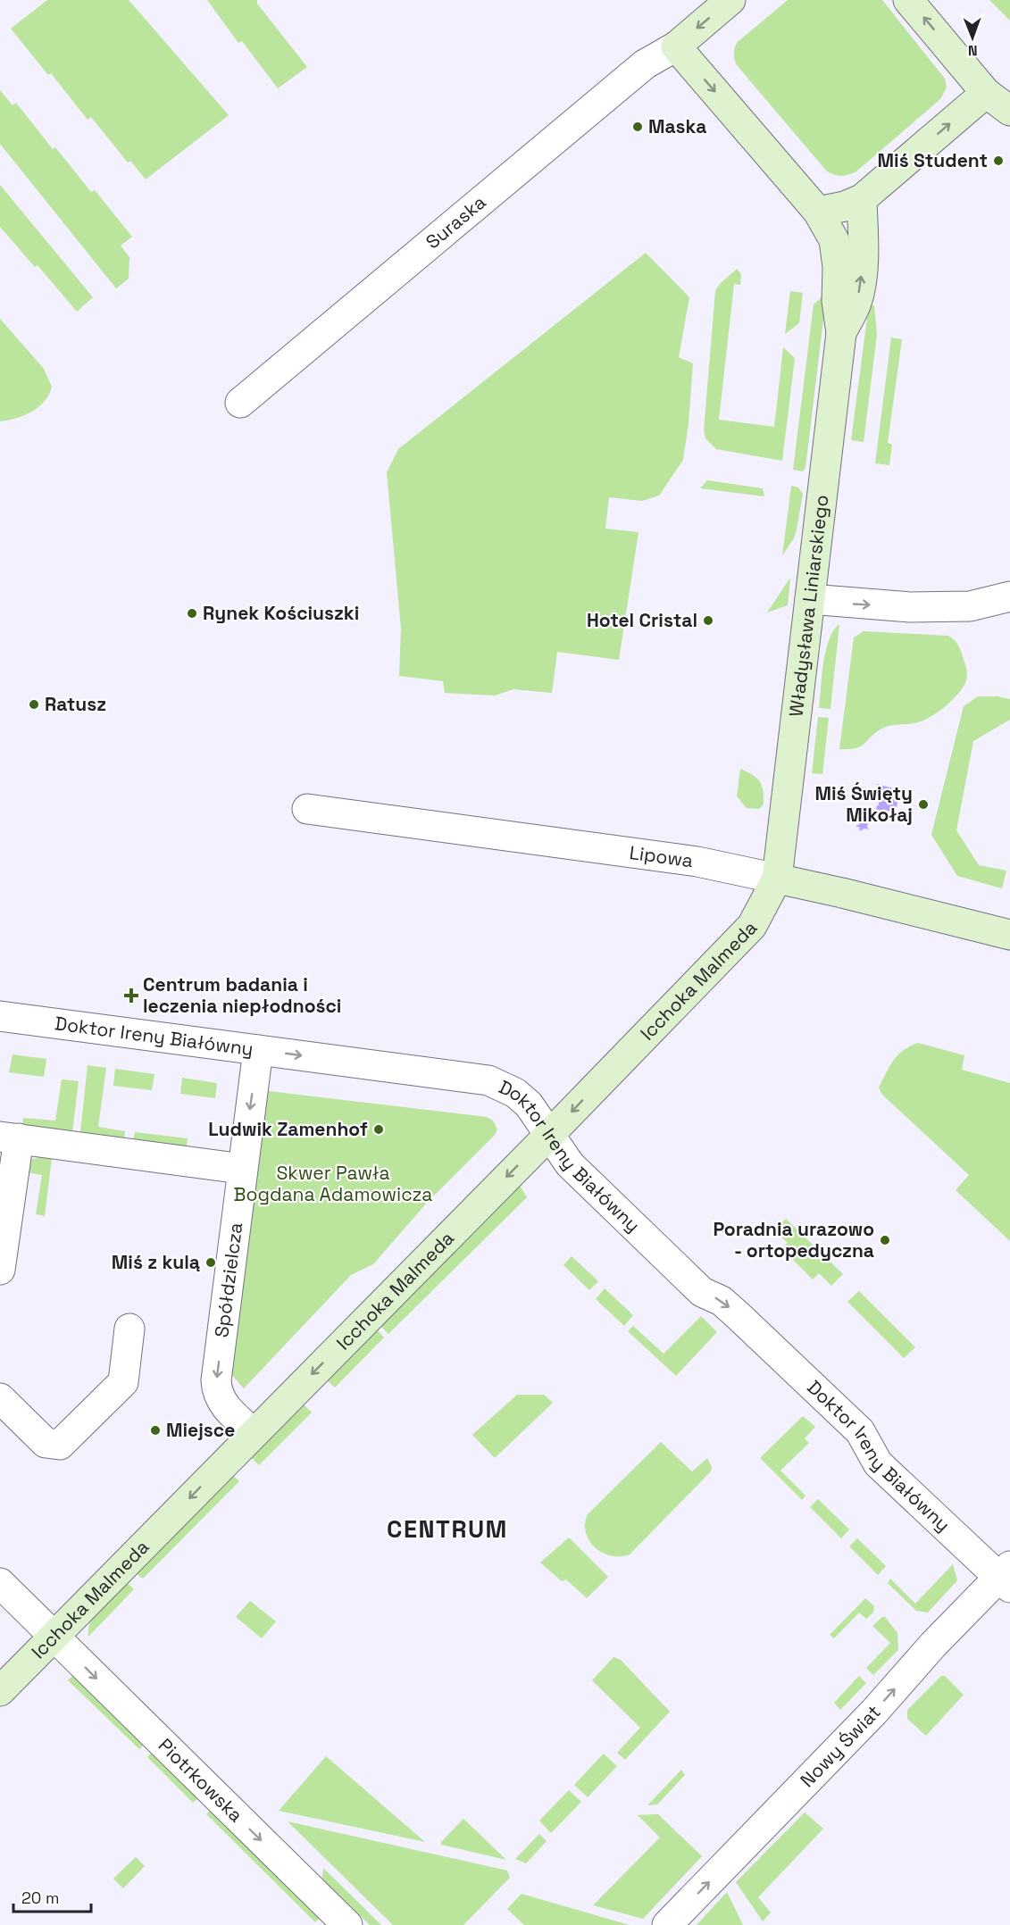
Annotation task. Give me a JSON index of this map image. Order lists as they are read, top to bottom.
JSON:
{
  "streets": {
    "street": [
      "Suraska",
      "Władysława Liniarskiego",
      "Lipowa",
      "Icchoka Malmeda",
      "Doktor Ireny Białówny",
      "Spółdzielcza",
      "Nowy Świat",
      "Piotrkowska"
    ]
  },
  "crossings": [
    ["Suraska", "Władysława Liniarskiego"],
    ["Władysława Liniarskiego", "Lipowa"],
    ["Władysława Liniarskiego", "Icchoka Malmeda"],
    ["Lipowa", "Icchoka Malmeda"],
    ["Icchoka Malmeda", "Doktor Ireny Białówny"],
    ["Icchoka Malmeda", "Spółdzielcza"],
    ["Icchoka Malmeda", "Piotrkowska"],
    ["Doktor Ireny Białówny", "Spółdzielcza"],
    ["Doktor Ireny Białówny", "Nowy Świat"]
  ],
  "one_way": [
    "Icchoka Malmeda",
    "Doktor Ireny Białówny",
    "Nowy Świat",
    "Piotrkowska"
  ],
  "districts": ["CENTRUM"],
  "parks": ["Skwer Pawła Bogdana Adamowicza"],
  "places": {
    "other": [
      "Maska",
      "Miś Student",
      "Rynek Kościuszki",
      "Hotel Cristal",
      "Ratusz",
      "Miś Święty Mikołaj",
      "Ludwik Zamenhof",
      "Poradnia urazowo - ortopedyczna",
      "Miś z kulą",
      "Miejsce"
    ],
    "health": ["Centrum badania i leczenia niepłodności"]
  },
  "scale_bar": "20 m",
  "north": "bottom"
}
